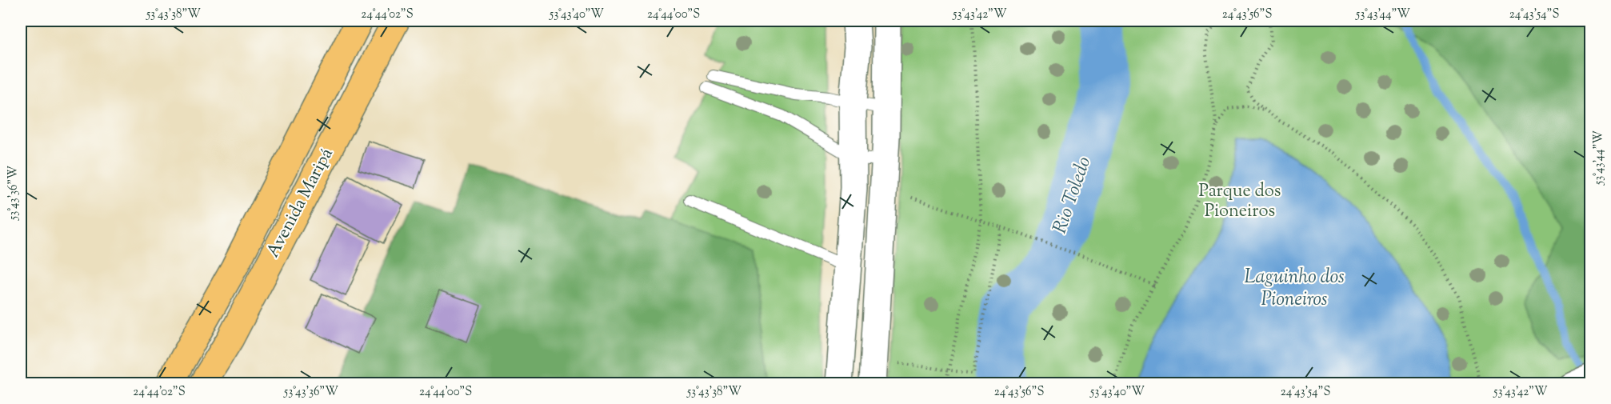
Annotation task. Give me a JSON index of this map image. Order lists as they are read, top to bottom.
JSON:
{
  "streets": {
    "main road": ["Avenida Maripá"]
  },
  "water": ["Rio Toledo", "Laguinho dos Pioneiros"],
  "parks": ["Parque dos Pioneiros"],
  "coordinates": [
    "53°43'38\"W",
    "24°44'02\"S",
    "53°43'40\"W",
    "24°44'00\"S",
    "53°43'42\"W",
    "24°43'56\"S",
    "53°43'44\"W",
    "24°43'54\"S",
    "53°43'36\"W"
  ]
}
